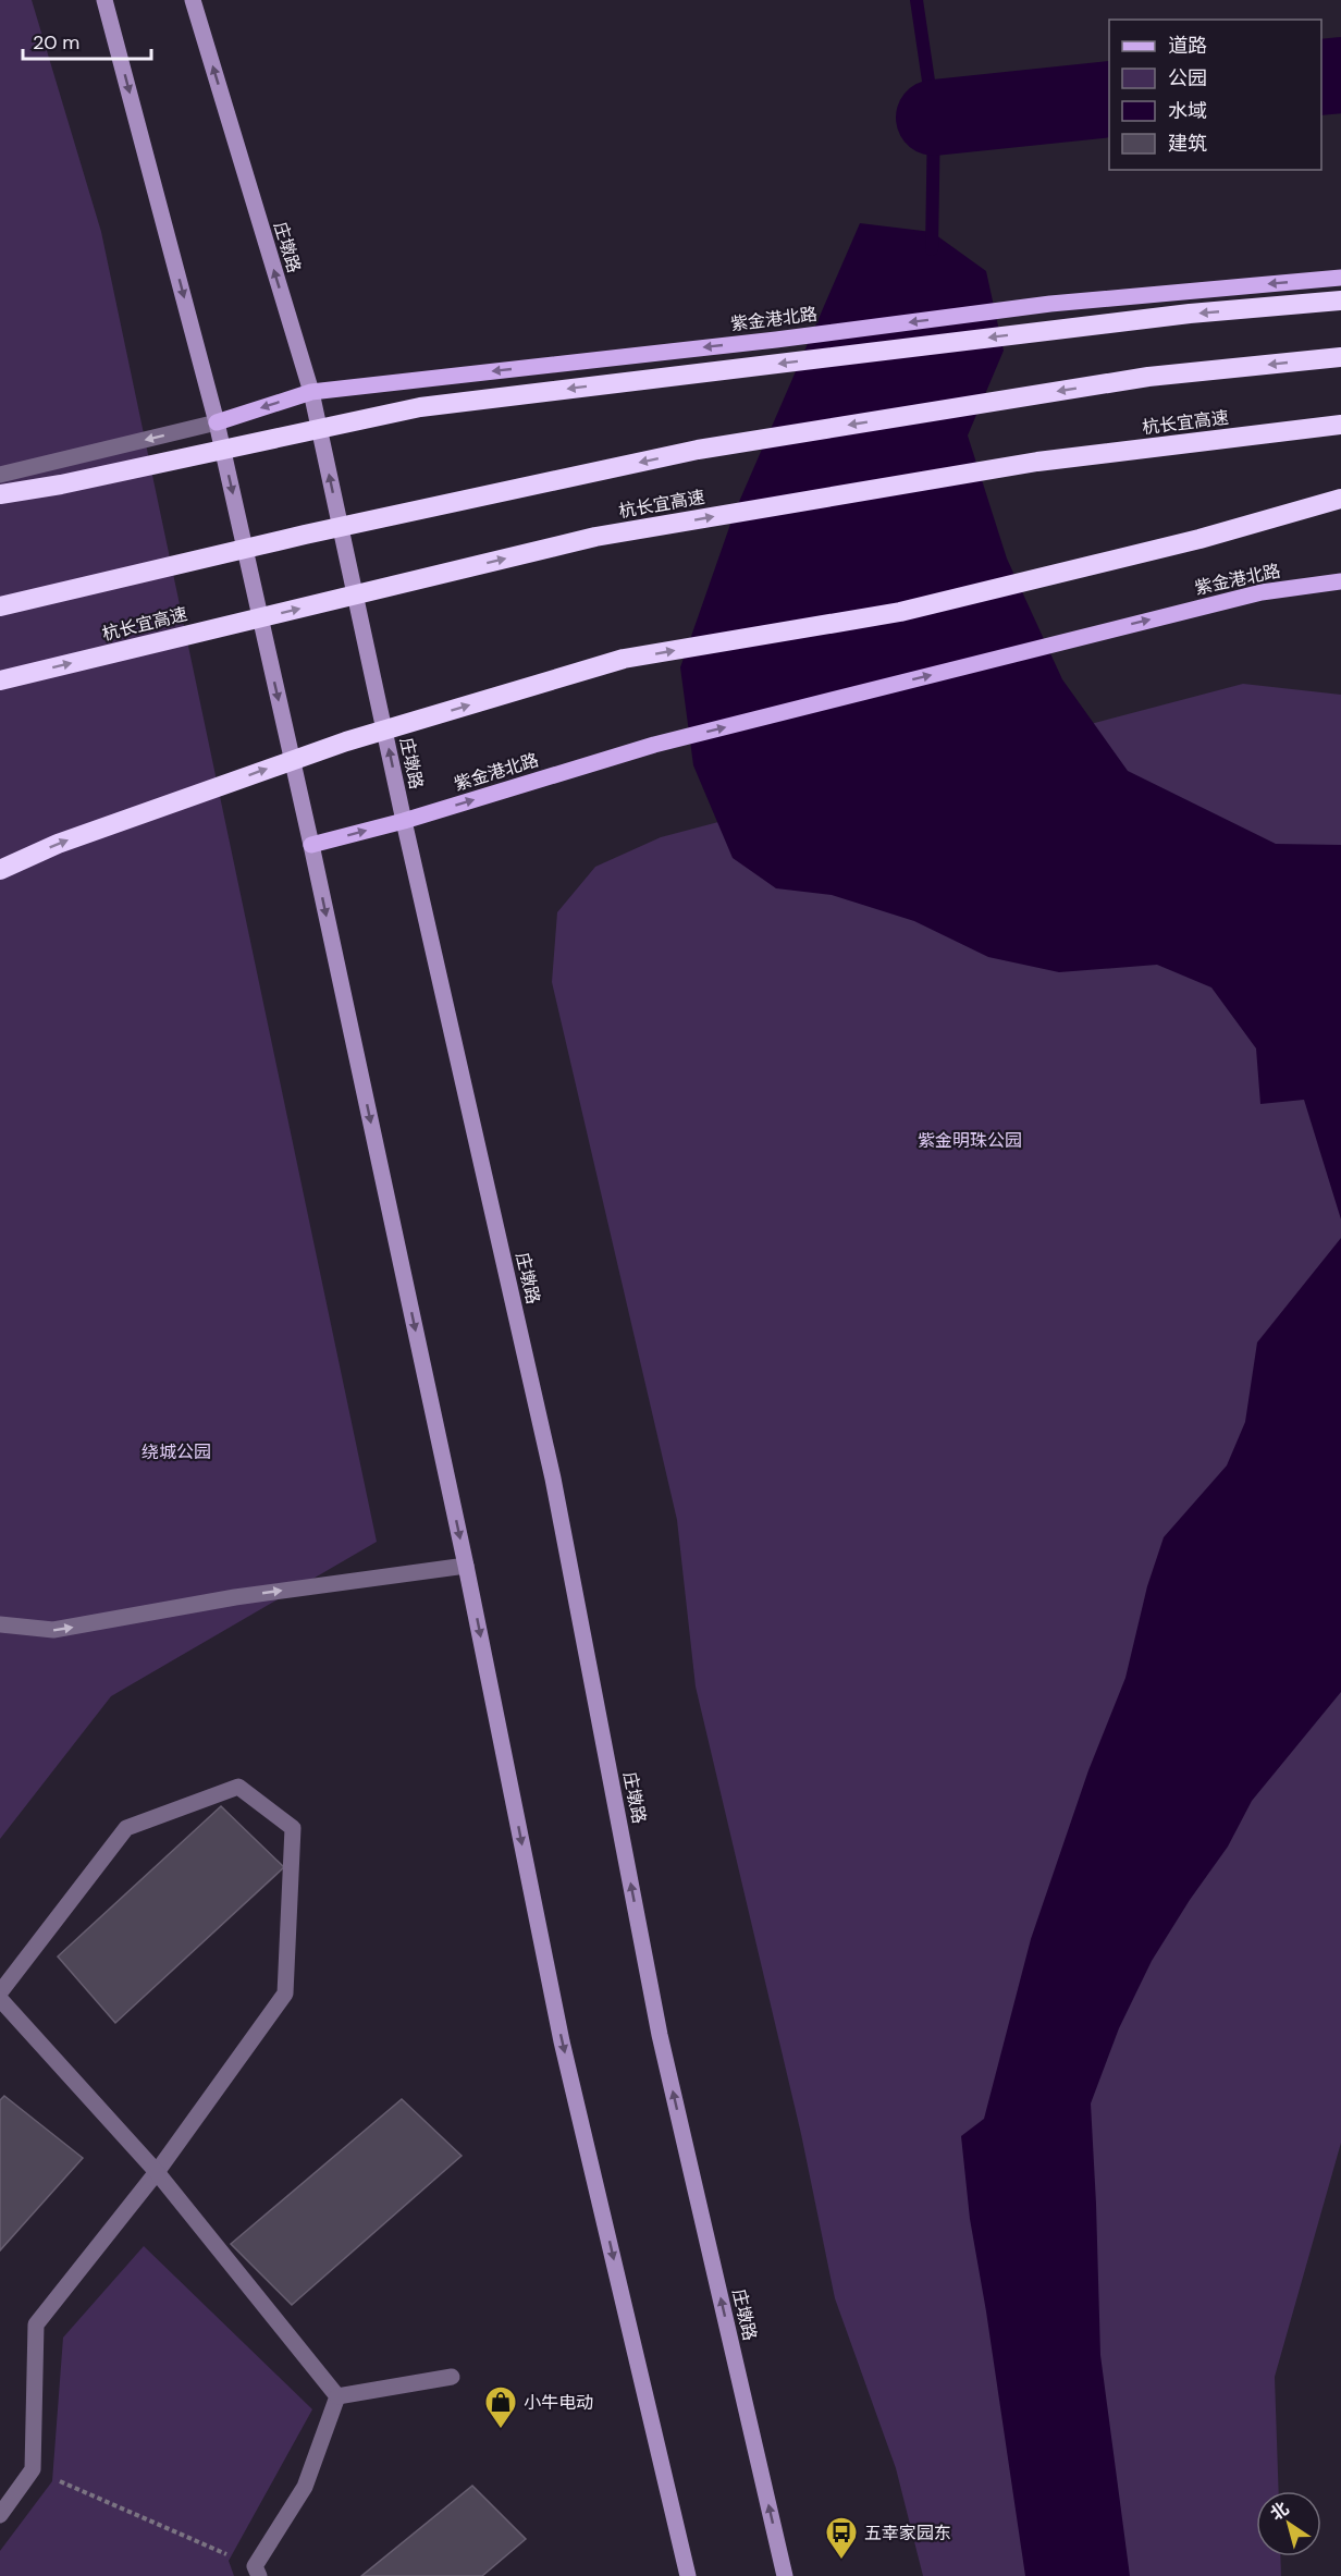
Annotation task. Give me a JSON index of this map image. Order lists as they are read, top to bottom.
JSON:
{
  "streets": {
    "highway": ["杭长宜高速"],
    "main road": ["庄墩路", "紫金港北路"]
  },
  "crossings": [
    ["庄墩路", "紫金港北路"]
  ],
  "parks": ["紫金明珠公园", "绕城公园"],
  "places": {
    "shop": ["小牛电动"],
    "bus stop": ["五幸家园东"]
  },
  "legend": [
    "道路",
    "公园",
    "水域",
    "建筑"
  ],
  "scale_bar": "20 m",
  "north": "top left"
}
